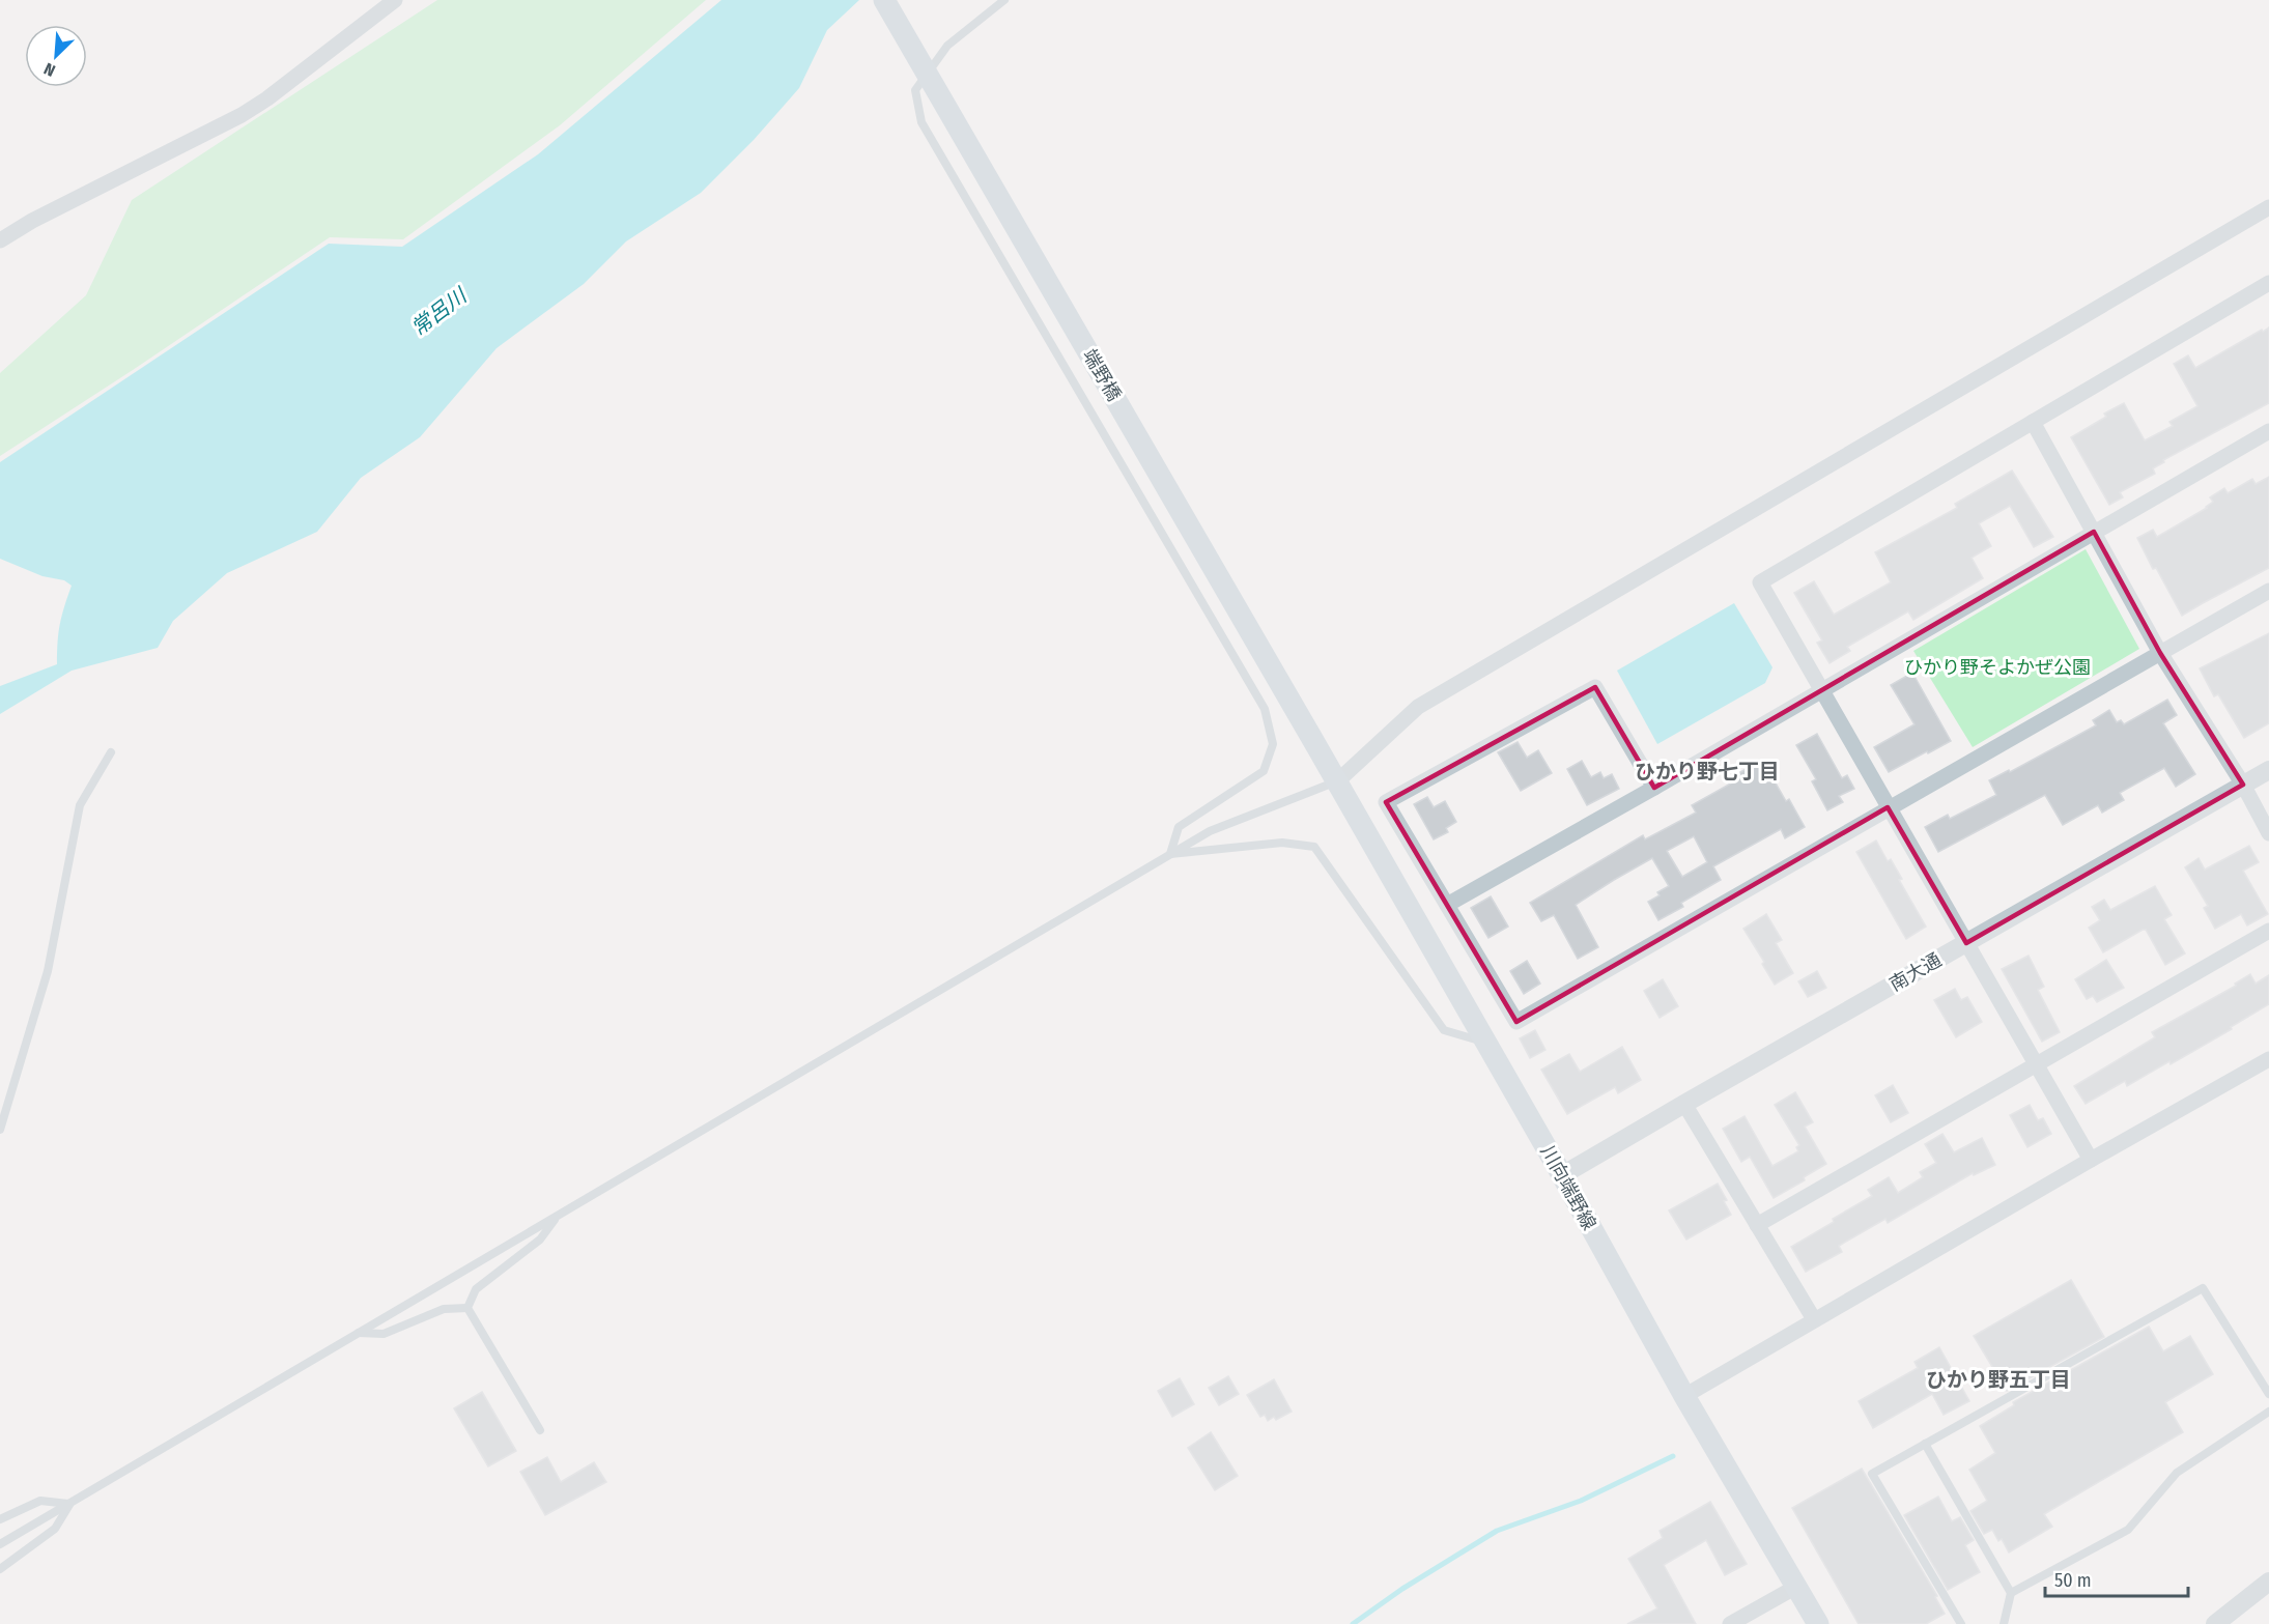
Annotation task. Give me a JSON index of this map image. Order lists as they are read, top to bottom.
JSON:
{
  "streets": {
    "main road": ["端野橋", "川向端野線"],
    "street": ["南大通"]
  },
  "crossings": [
    ["端野橋", "川向端野線"],
    ["南大通", "川向端野線"]
  ],
  "districts": ["ひかり野七丁目", "ひかり野五丁目"],
  "water": ["常呂川"],
  "parks": ["ひかり野そよかぜ公園"],
  "scale_bar": "50 m",
  "north": "bottom left"
}
